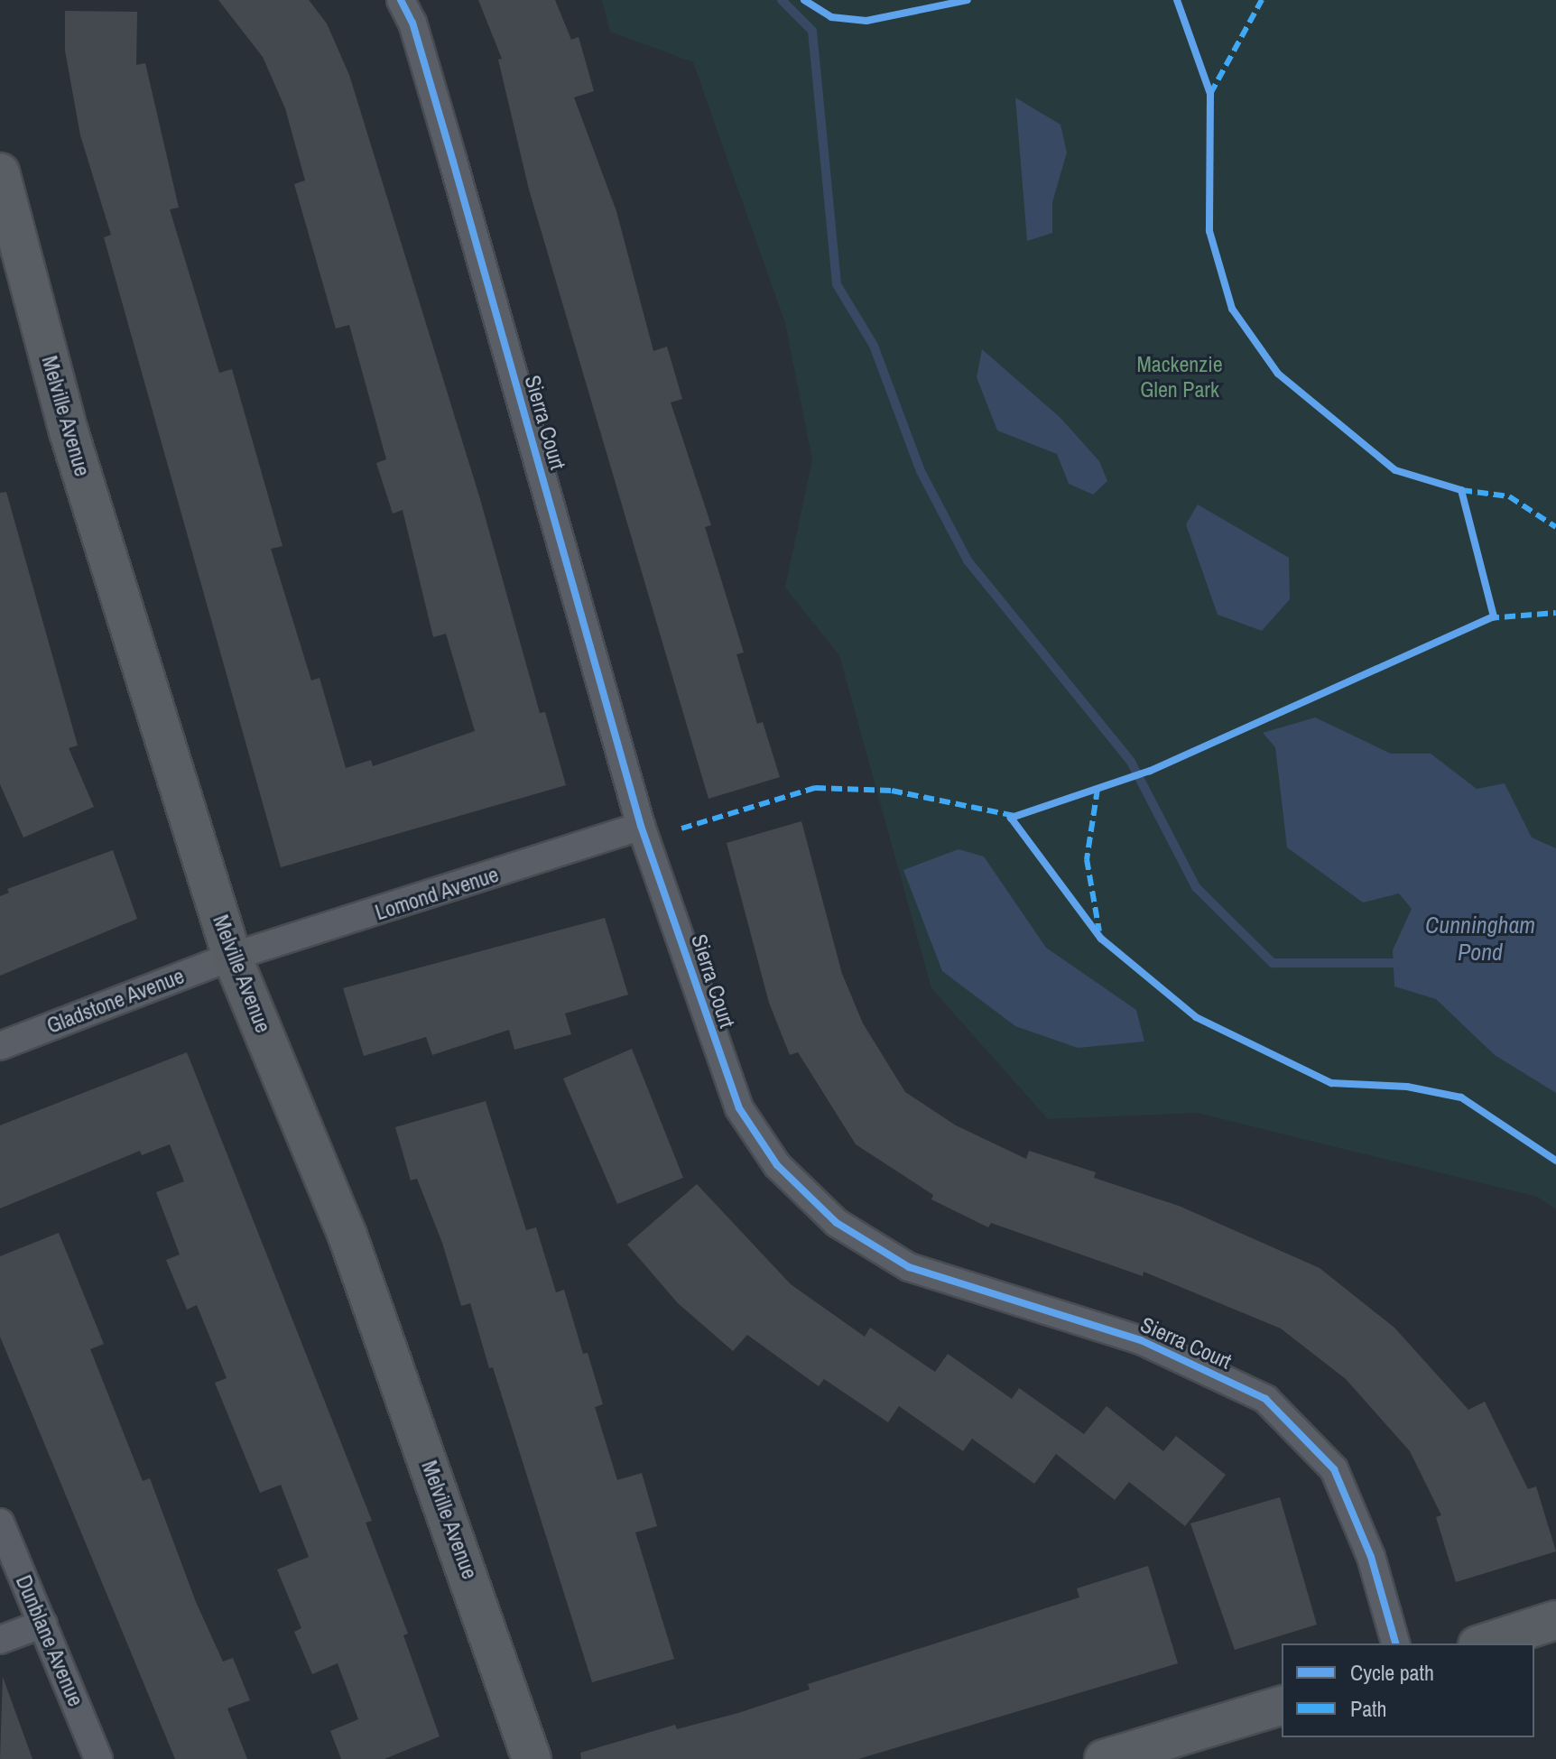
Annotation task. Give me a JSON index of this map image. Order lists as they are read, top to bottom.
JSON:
{
  "streets": {
    "street": [
      "Melville Avenue",
      "Sierra Court",
      "Lomond Avenue",
      "Gladstone Avenue",
      "Dunblane Avenue"
    ]
  },
  "crossings": [
    ["Melville Avenue", "Lomond Avenue"],
    ["Melville Avenue", "Gladstone Avenue"],
    ["Sierra Court", "Lomond Avenue"],
    ["Lomond Avenue", "Gladstone Avenue"]
  ],
  "water": ["Cunningham Pond"],
  "parks": ["Mackenzie Glen Park"],
  "legend": ["Cycle path", "Path"]
}
